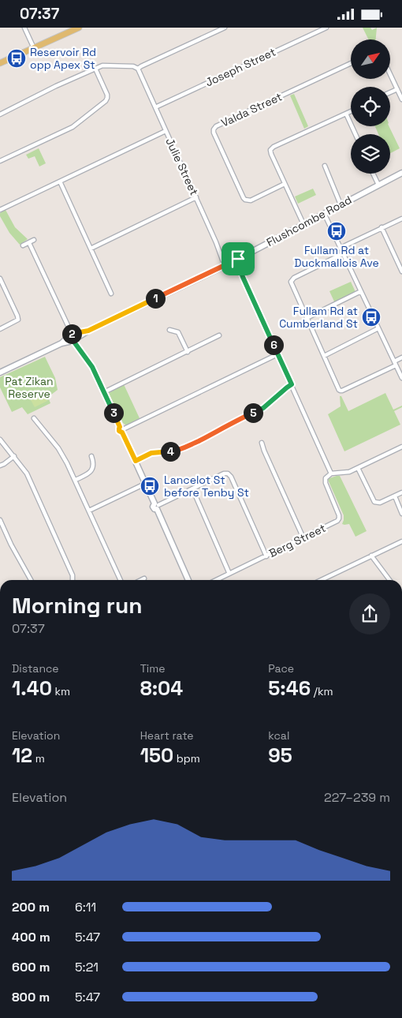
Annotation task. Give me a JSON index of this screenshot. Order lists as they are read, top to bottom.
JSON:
{
  "streets": {
    "street": [
      "Joseph Street",
      "Valda Street",
      "Julie Street",
      "Flushcombe Road",
      "Berg Street"
    ]
  },
  "crossings": [
    ["Joseph Street", "Julie Street"],
    ["Julie Street", "Flushcombe Road"]
  ],
  "parks": ["Pat Zikan Reserve"],
  "places": {
    "bus stop": [
      "Reservoir Rd opp Apex St",
      "Fullam Rd at Duckmallois Ave",
      "Fullam Rd at Cumberland St",
      "Lancelot St before Tenby St"
    ]
  },
  "north": "top right",
  "page": {
    "status": "07:37",
    "pins": [
      "1",
      "2",
      "6",
      "3",
      "5",
      "4"
    ],
    "heading": ["Morning run", "07:37"],
    "stats": [
      ["Distance", "1.40 km"],
      ["Time", "8:04"],
      ["Pace", "5:46 /km"],
      ["Elevation", "12 m"],
      ["Heart rate", "150 bpm"],
      ["kcal", "95"]
    ],
    "chart": ["Elevation", "227–239 m"],
    "list": [
      {
        "name": "200 m",
        "note": "6:11"
      },
      {
        "name": "400 m",
        "note": "5:47"
      },
      {
        "name": "600 m",
        "note": "5:21"
      },
      {
        "name": "800 m",
        "note": "5:47"
      }
    ]
  }
}
